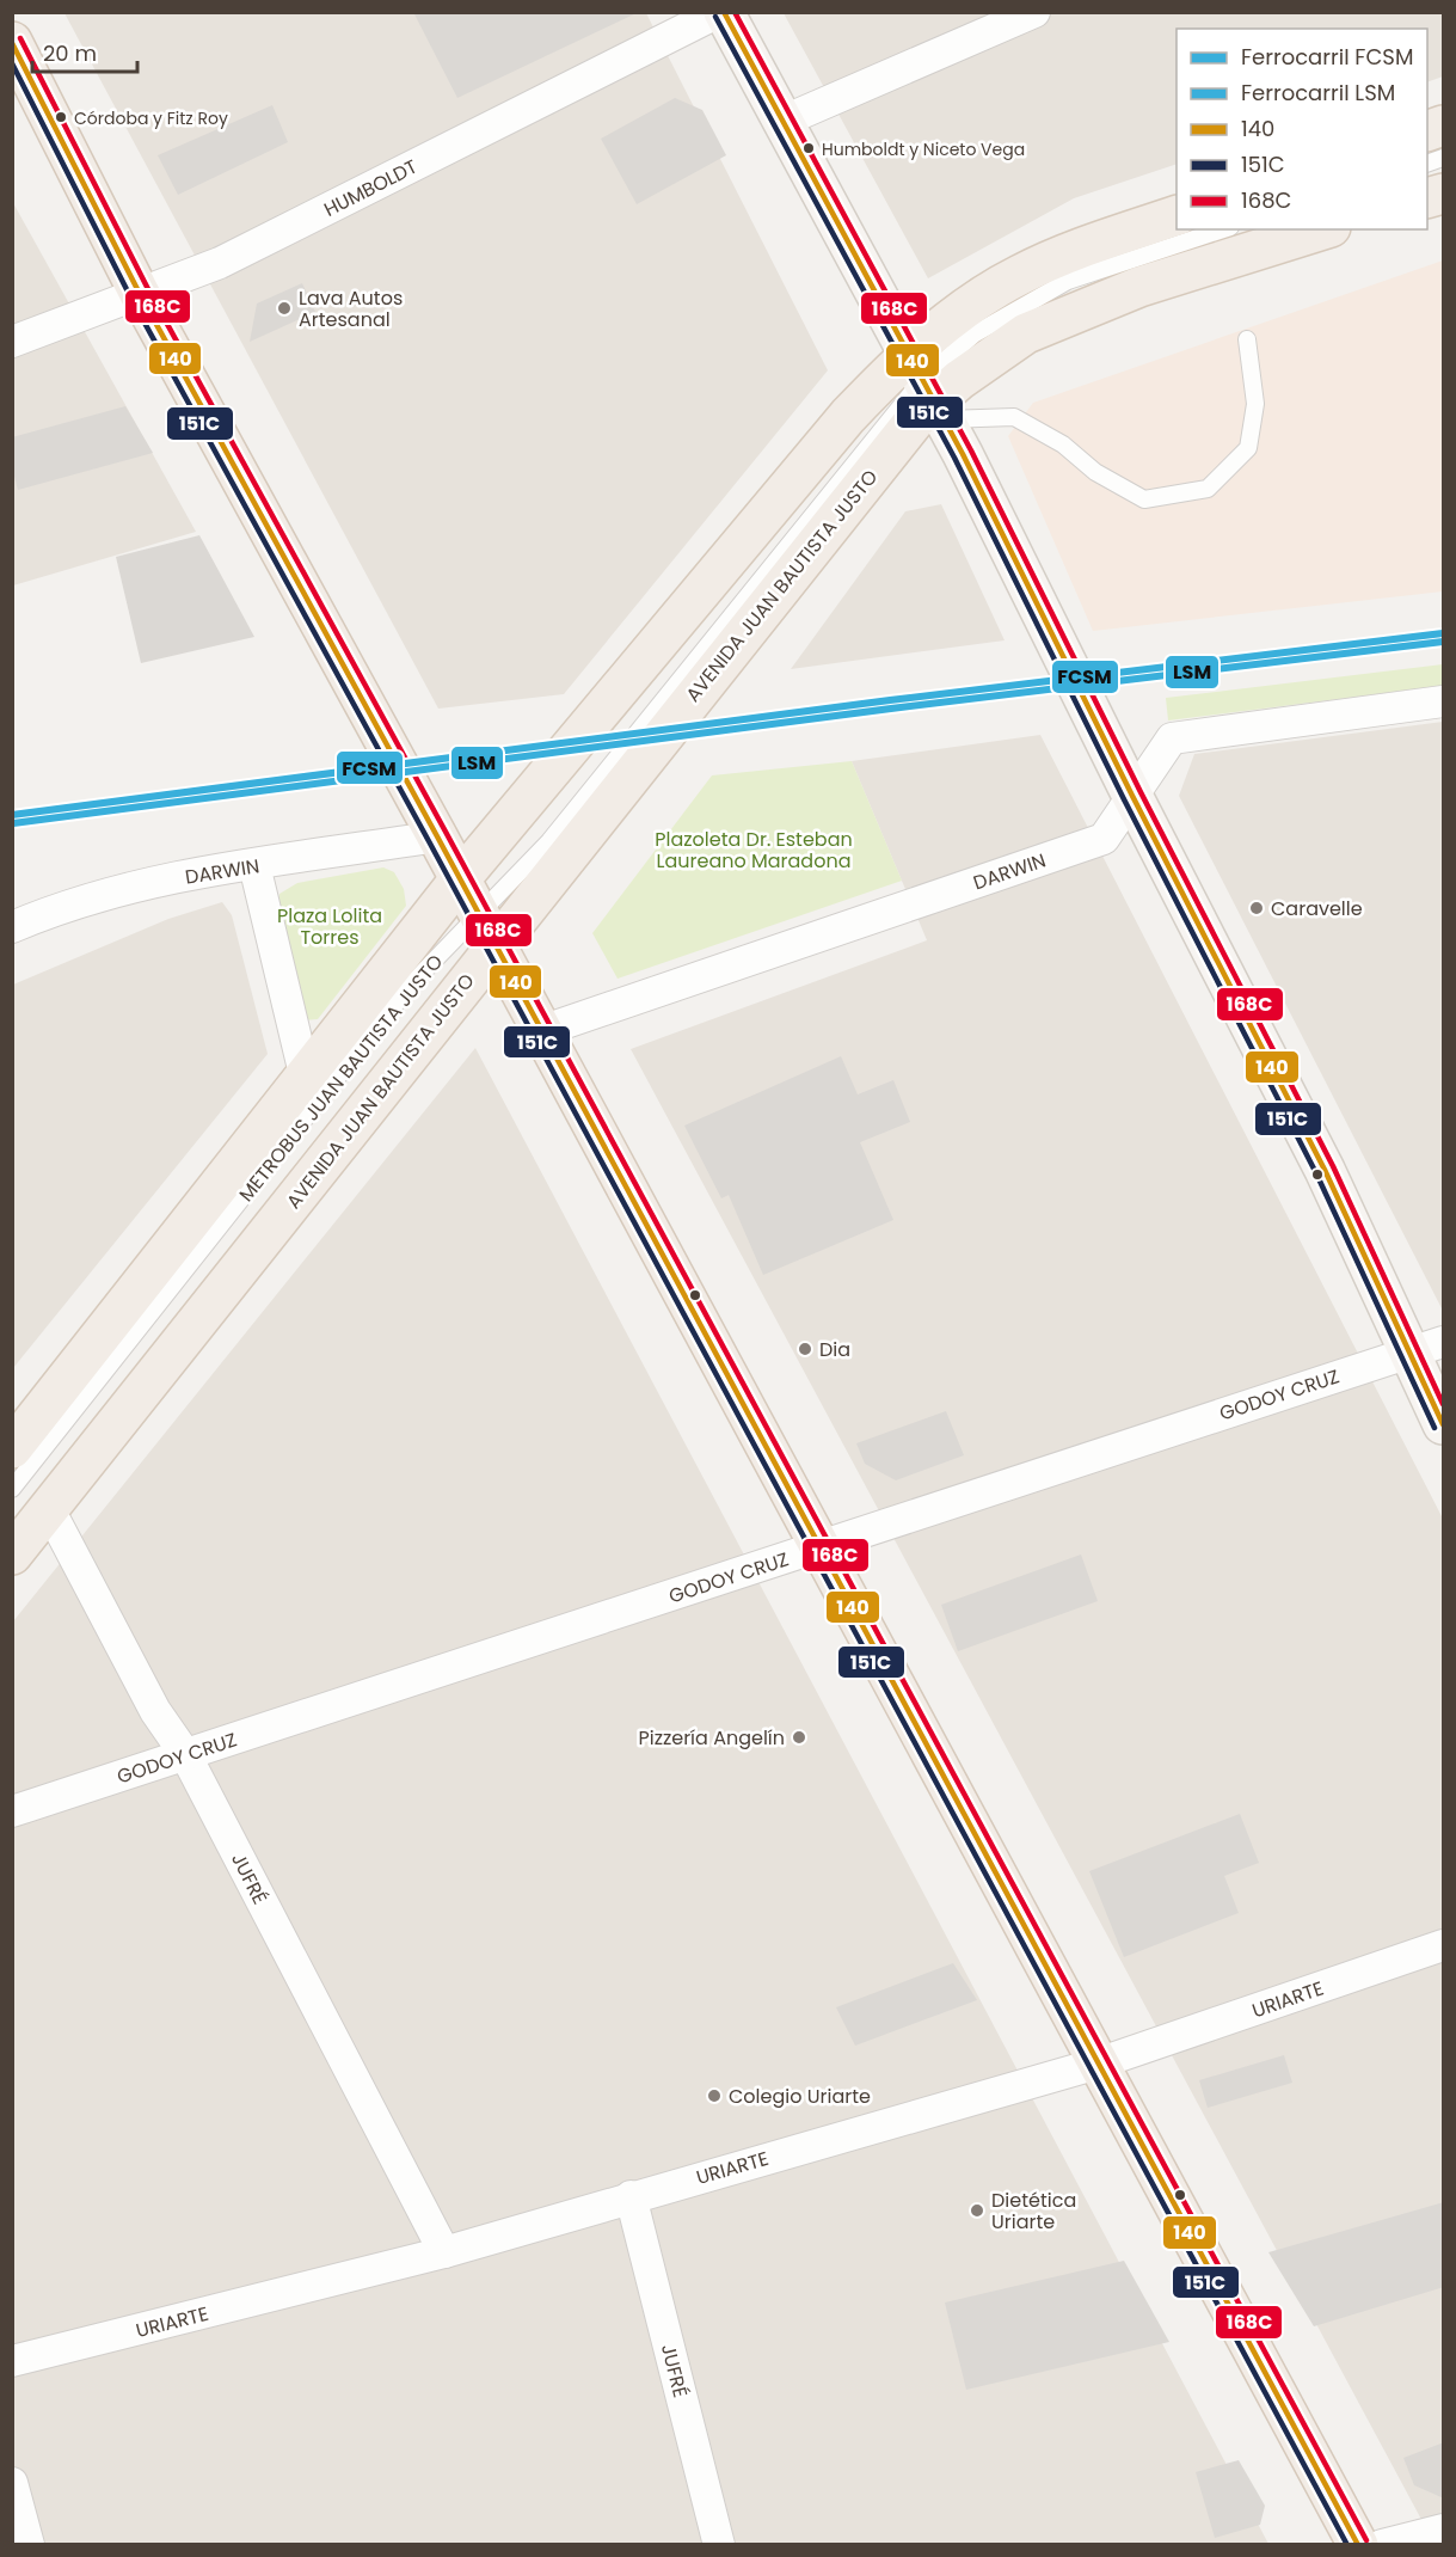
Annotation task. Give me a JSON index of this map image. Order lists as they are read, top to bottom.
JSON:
{
  "streets": {
    "main road": ["AVENIDA JUAN BAUTISTA JUSTO"],
    "street": [
      "HUMBOLDT",
      "DARWIN",
      "GODOY CRUZ",
      "JUFRÉ",
      "URIARTE"
    ],
    "lane": ["METROBUS JUAN BAUTISTA JUSTO"]
  },
  "crossings": [
    ["AVENIDA JUAN BAUTISTA JUSTO", "METROBUS JUAN BAUTISTA JUSTO"],
    ["AVENIDA JUAN BAUTISTA JUSTO", "JUFRÉ"],
    ["GODOY CRUZ", "JUFRÉ"],
    ["JUFRÉ", "URIARTE"]
  ],
  "parks": ["Plazoleta Dr. Esteban Laureano Maradona", "Plaza Lolita Torres"],
  "places": [
    "Córdoba y Fitz Roy",
    "Humboldt y Niceto Vega",
    "Lava Autos Artesanal",
    "Caravelle",
    "Dia",
    "Pizzería Angelín",
    "Colegio Uriarte",
    "Dietética Uriarte"
  ],
  "lines": [
    "transit line 140",
    "transit line 168C",
    "transit line 151C",
    "rail line FCSM",
    "rail line LSM"
  ],
  "legend": [
    "Ferrocarril FCSM",
    "Ferrocarril LSM",
    "140",
    "151C",
    "168C"
  ],
  "scale_bar": "20 m"
}
